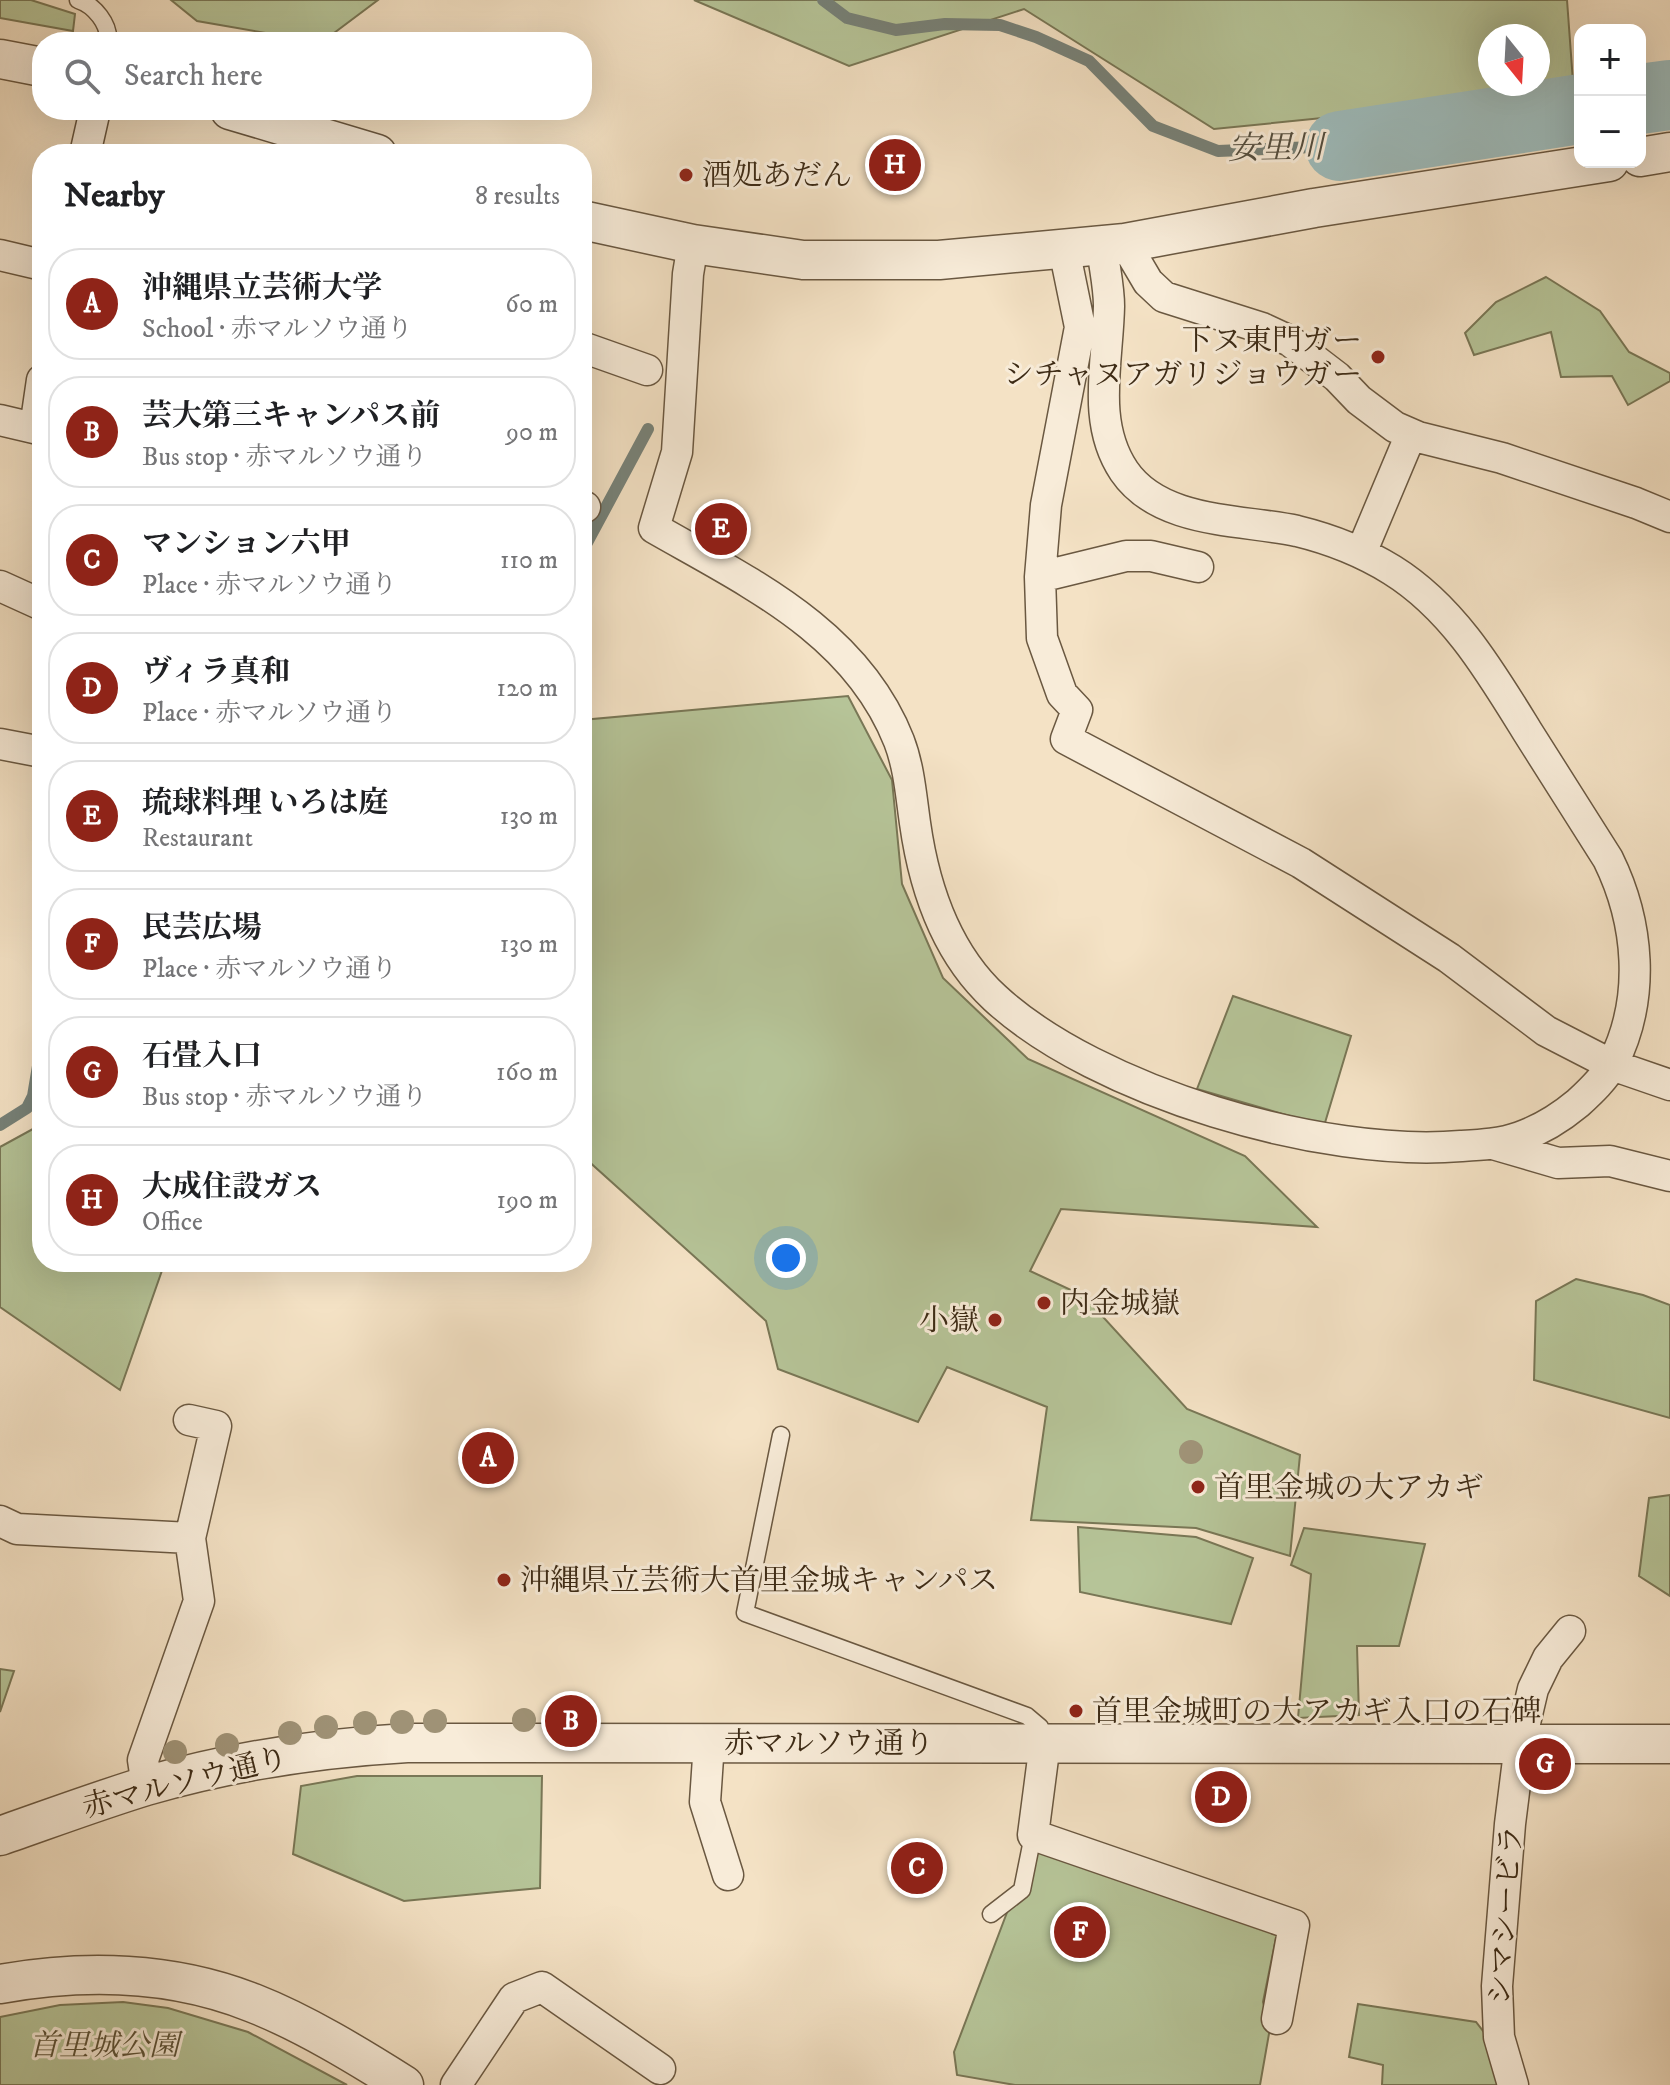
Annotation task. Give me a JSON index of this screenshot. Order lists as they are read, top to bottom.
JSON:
{
  "streets": {
    "street": ["赤マルソウ通り", "シマシービラ"]
  },
  "crossings": [
    ["赤マルソウ通り", "シマシービラ"]
  ],
  "water": ["安里川"],
  "parks": ["首里城公園"],
  "places": [
    "酒処あだん",
    "下ヌ東門ガー シチャヌアガリジョウガー",
    "内金城嶽",
    "小嶽",
    "首里金城の大アカギ",
    "沖縄県立芸術大首里金城キャンパス",
    "首里金城町の大アカギ入口の石碑"
  ],
  "north": "bottom",
  "page": {
    "map_buttons": ["+", "−"],
    "search": "Search here",
    "pins": [
      "H",
      "E",
      "A",
      "B",
      "G",
      "D",
      "C",
      "F"
    ],
    "heading": ["Nearby", "8 results"],
    "list": [
      {
        "mark": "A",
        "name": "沖縄県立芸術大学",
        "note": "School · 赤マルソウ通り",
        "value": "60 m"
      },
      {
        "mark": "B",
        "name": "芸大第三キャンパス前",
        "note": "Bus stop · 赤マルソウ通り",
        "value": "90 m"
      },
      {
        "mark": "C",
        "name": "マンション六甲",
        "note": "Place · 赤マルソウ通り",
        "value": "110 m"
      },
      {
        "mark": "D",
        "name": "ヴィラ真和",
        "note": "Place · 赤マルソウ通り",
        "value": "120 m"
      },
      {
        "mark": "E",
        "name": "琉球料理 いろは庭",
        "note": "Restaurant",
        "value": "130 m"
      },
      {
        "mark": "F",
        "name": "民芸広場",
        "note": "Place · 赤マルソウ通り",
        "value": "130 m"
      },
      {
        "mark": "G",
        "name": "石畳入口",
        "note": "Bus stop · 赤マルソウ通り",
        "value": "160 m"
      },
      {
        "mark": "H",
        "name": "大成住設ガス",
        "note": "Office",
        "value": "190 m"
      }
    ]
  }
}
